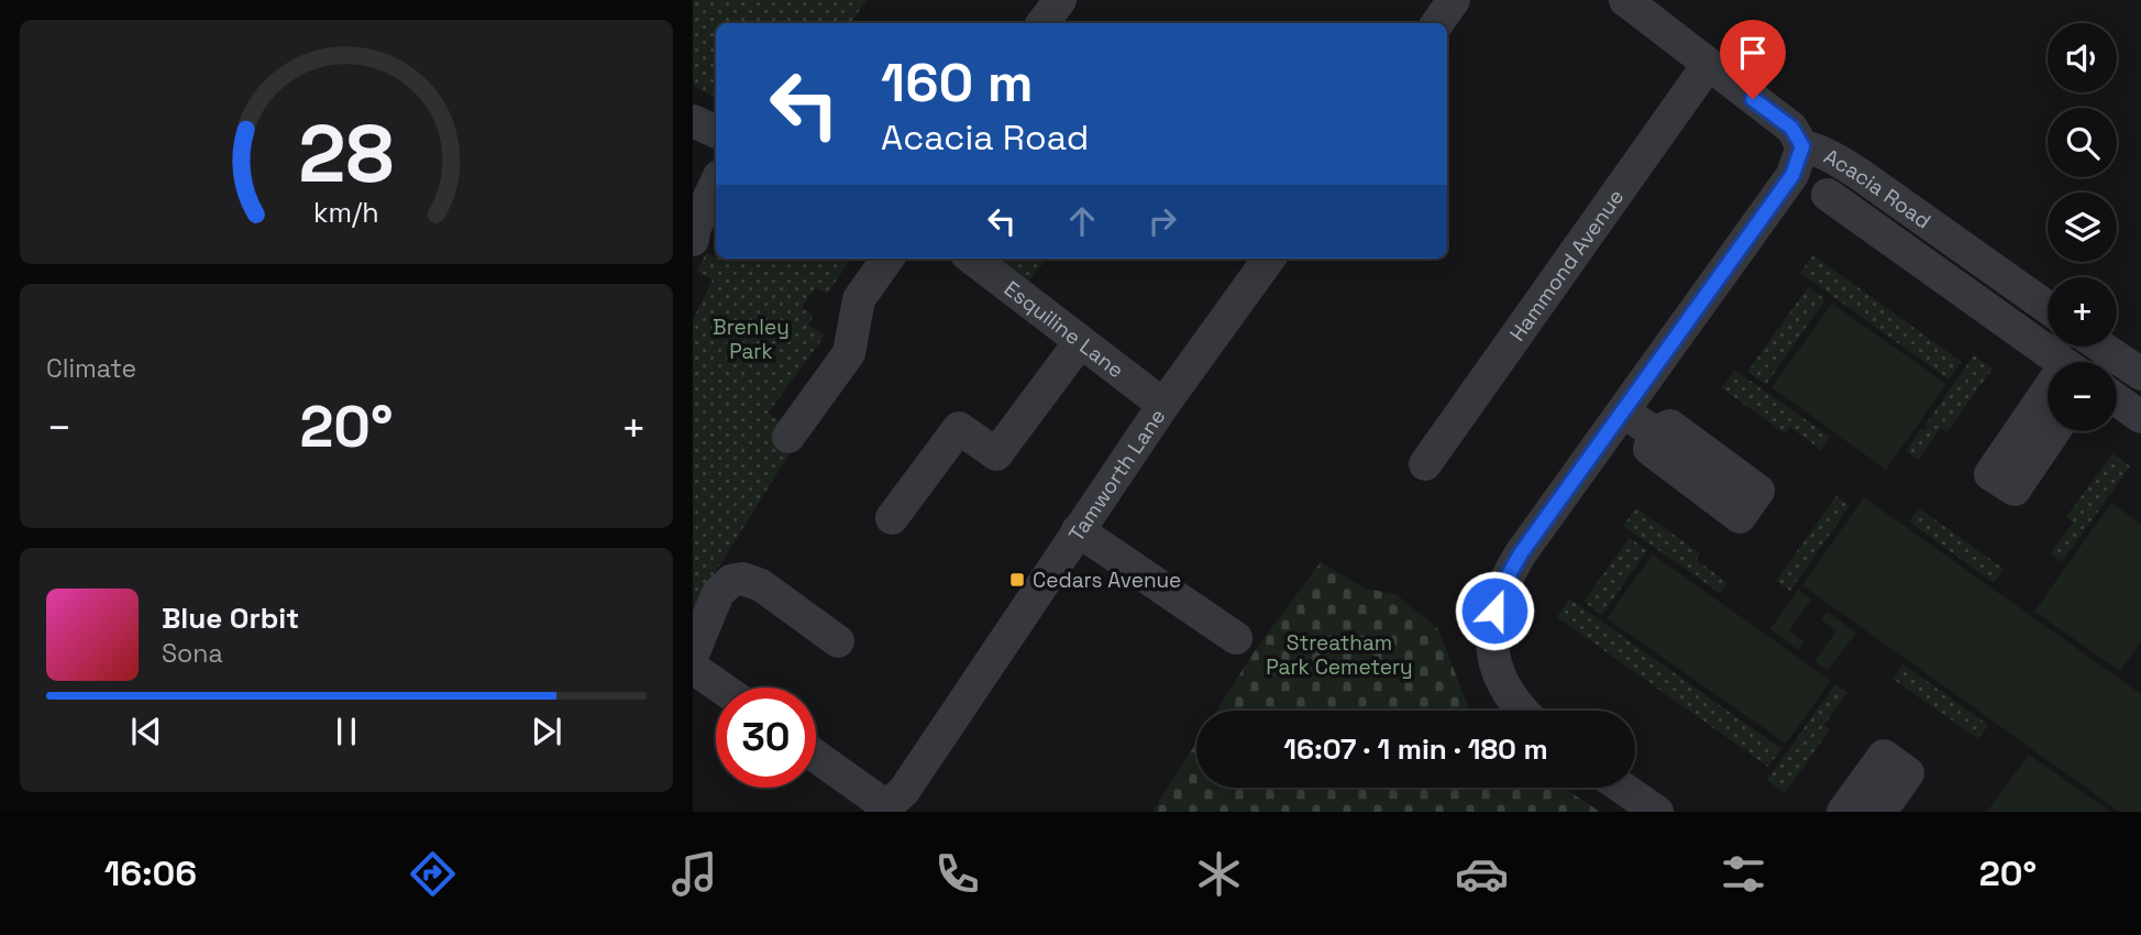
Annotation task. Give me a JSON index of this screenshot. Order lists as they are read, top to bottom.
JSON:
{
  "streets": {
    "street": [
      "Acacia Road",
      "Hammond Avenue",
      "Esquiline Lane",
      "Tamworth Lane"
    ]
  },
  "crossings": [
    ["Acacia Road", "Hammond Avenue"],
    ["Esquiline Lane", "Tamworth Lane"]
  ],
  "parks": ["Brenley Park", "Streatham Park Cemetery"],
  "places": {
    "transit": ["Cedars Avenue"]
  },
  "page": {
    "map_buttons": ["+", "−"],
    "turn": ["160 m", "Acacia Road"],
    "tile": "Climate",
    "heat": ["−", "20°", "+"],
    "song": ["Blue Orbit", "Sona"],
    "limit": "30",
    "trip": "16:07 · 1 min · 180 m",
    "tabs": ["16:06", "20°"],
    "gauge": ["28", "km/h"]
  }
}
